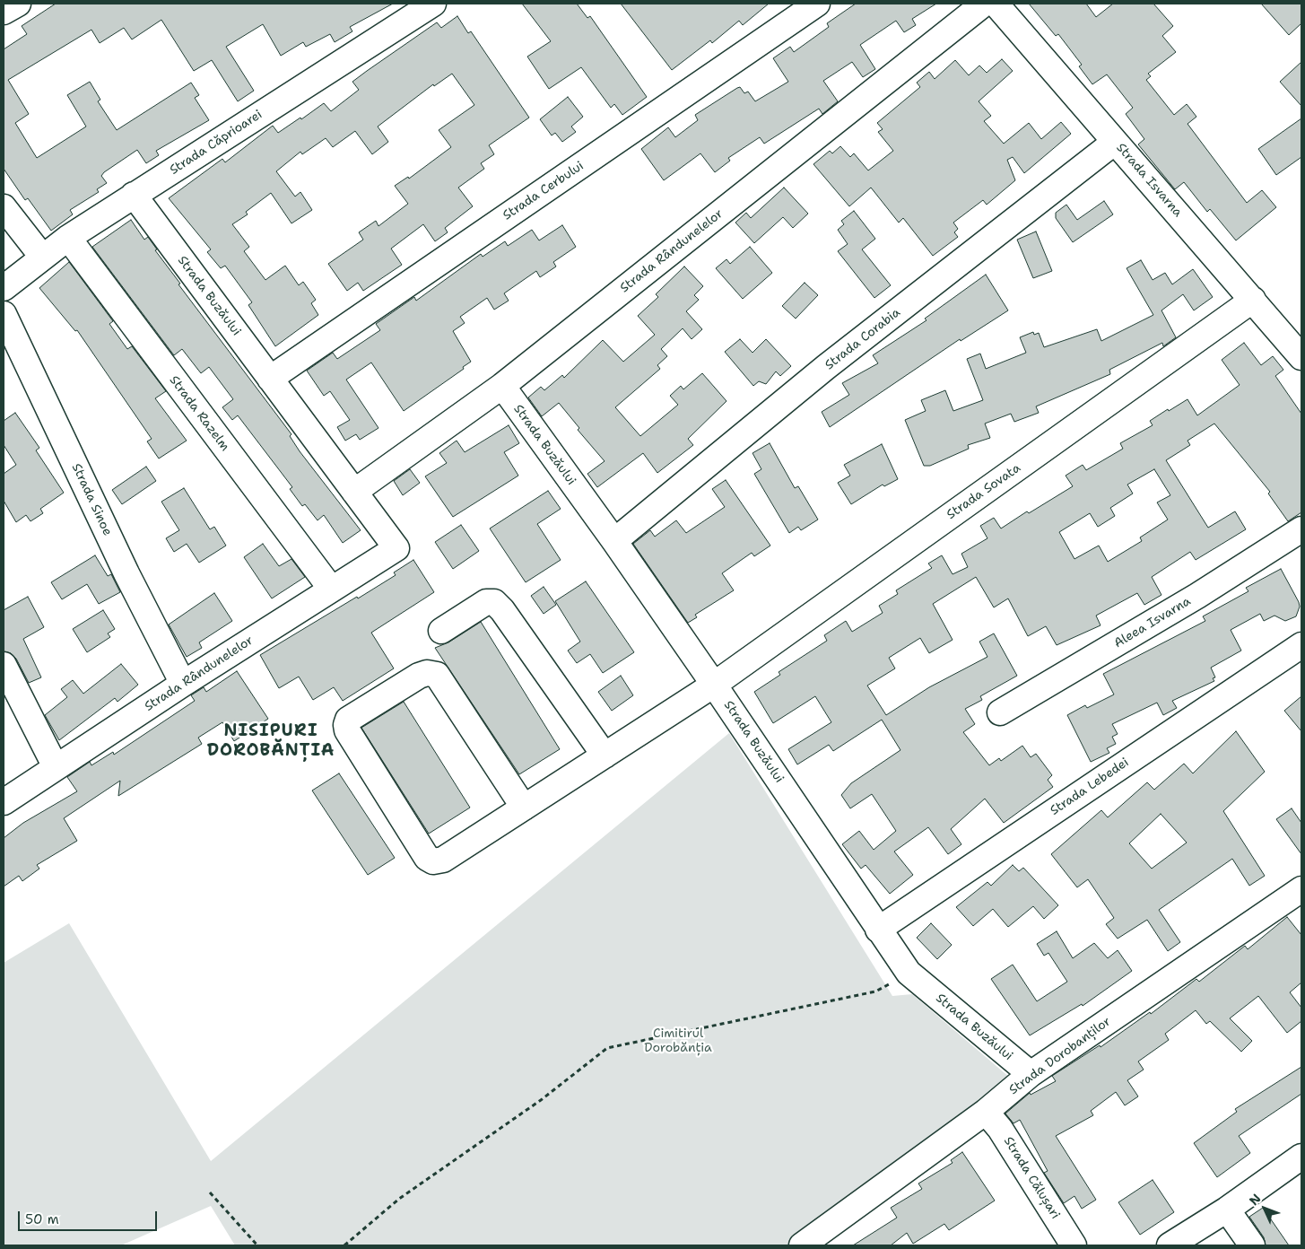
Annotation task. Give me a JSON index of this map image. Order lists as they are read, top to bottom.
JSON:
{
  "streets": {
    "street": [
      "Strada Căprioarei",
      "Strada Isvarna",
      "Strada Cerbului",
      "Strada Rândunelelor",
      "Strada Buzăului",
      "Strada Corabia",
      "Strada Razelm",
      "Strada Sovata",
      "Strada Sinoe",
      "Aleea Isvarna",
      "Strada Lebedei",
      "Strada Dorobanților",
      "Strada Călușari"
    ]
  },
  "crossings": [
    ["Strada Căprioarei", "Strada Buzăului"],
    ["Strada Căprioarei", "Strada Razelm"],
    ["Strada Isvarna", "Strada Corabia"],
    ["Strada Isvarna", "Strada Sovata"],
    ["Strada Cerbului", "Strada Buzăului"],
    ["Strada Rândunelelor", "Strada Buzăului"],
    ["Strada Rândunelelor", "Strada Razelm"],
    ["Strada Rândunelelor", "Strada Sinoe"],
    ["Strada Buzăului", "Strada Corabia"],
    ["Strada Buzăului", "Strada Sovata"],
    ["Strada Buzăului", "Strada Lebedei"],
    ["Strada Buzăului", "Strada Dorobanților"],
    ["Strada Dorobanților", "Strada Călușari"]
  ],
  "districts": ["NISIPURI DOROBĂNȚIA"],
  "parks": ["Cimitirul Dorobănția"],
  "scale_bar": "50 m",
  "north": "top left"
}
